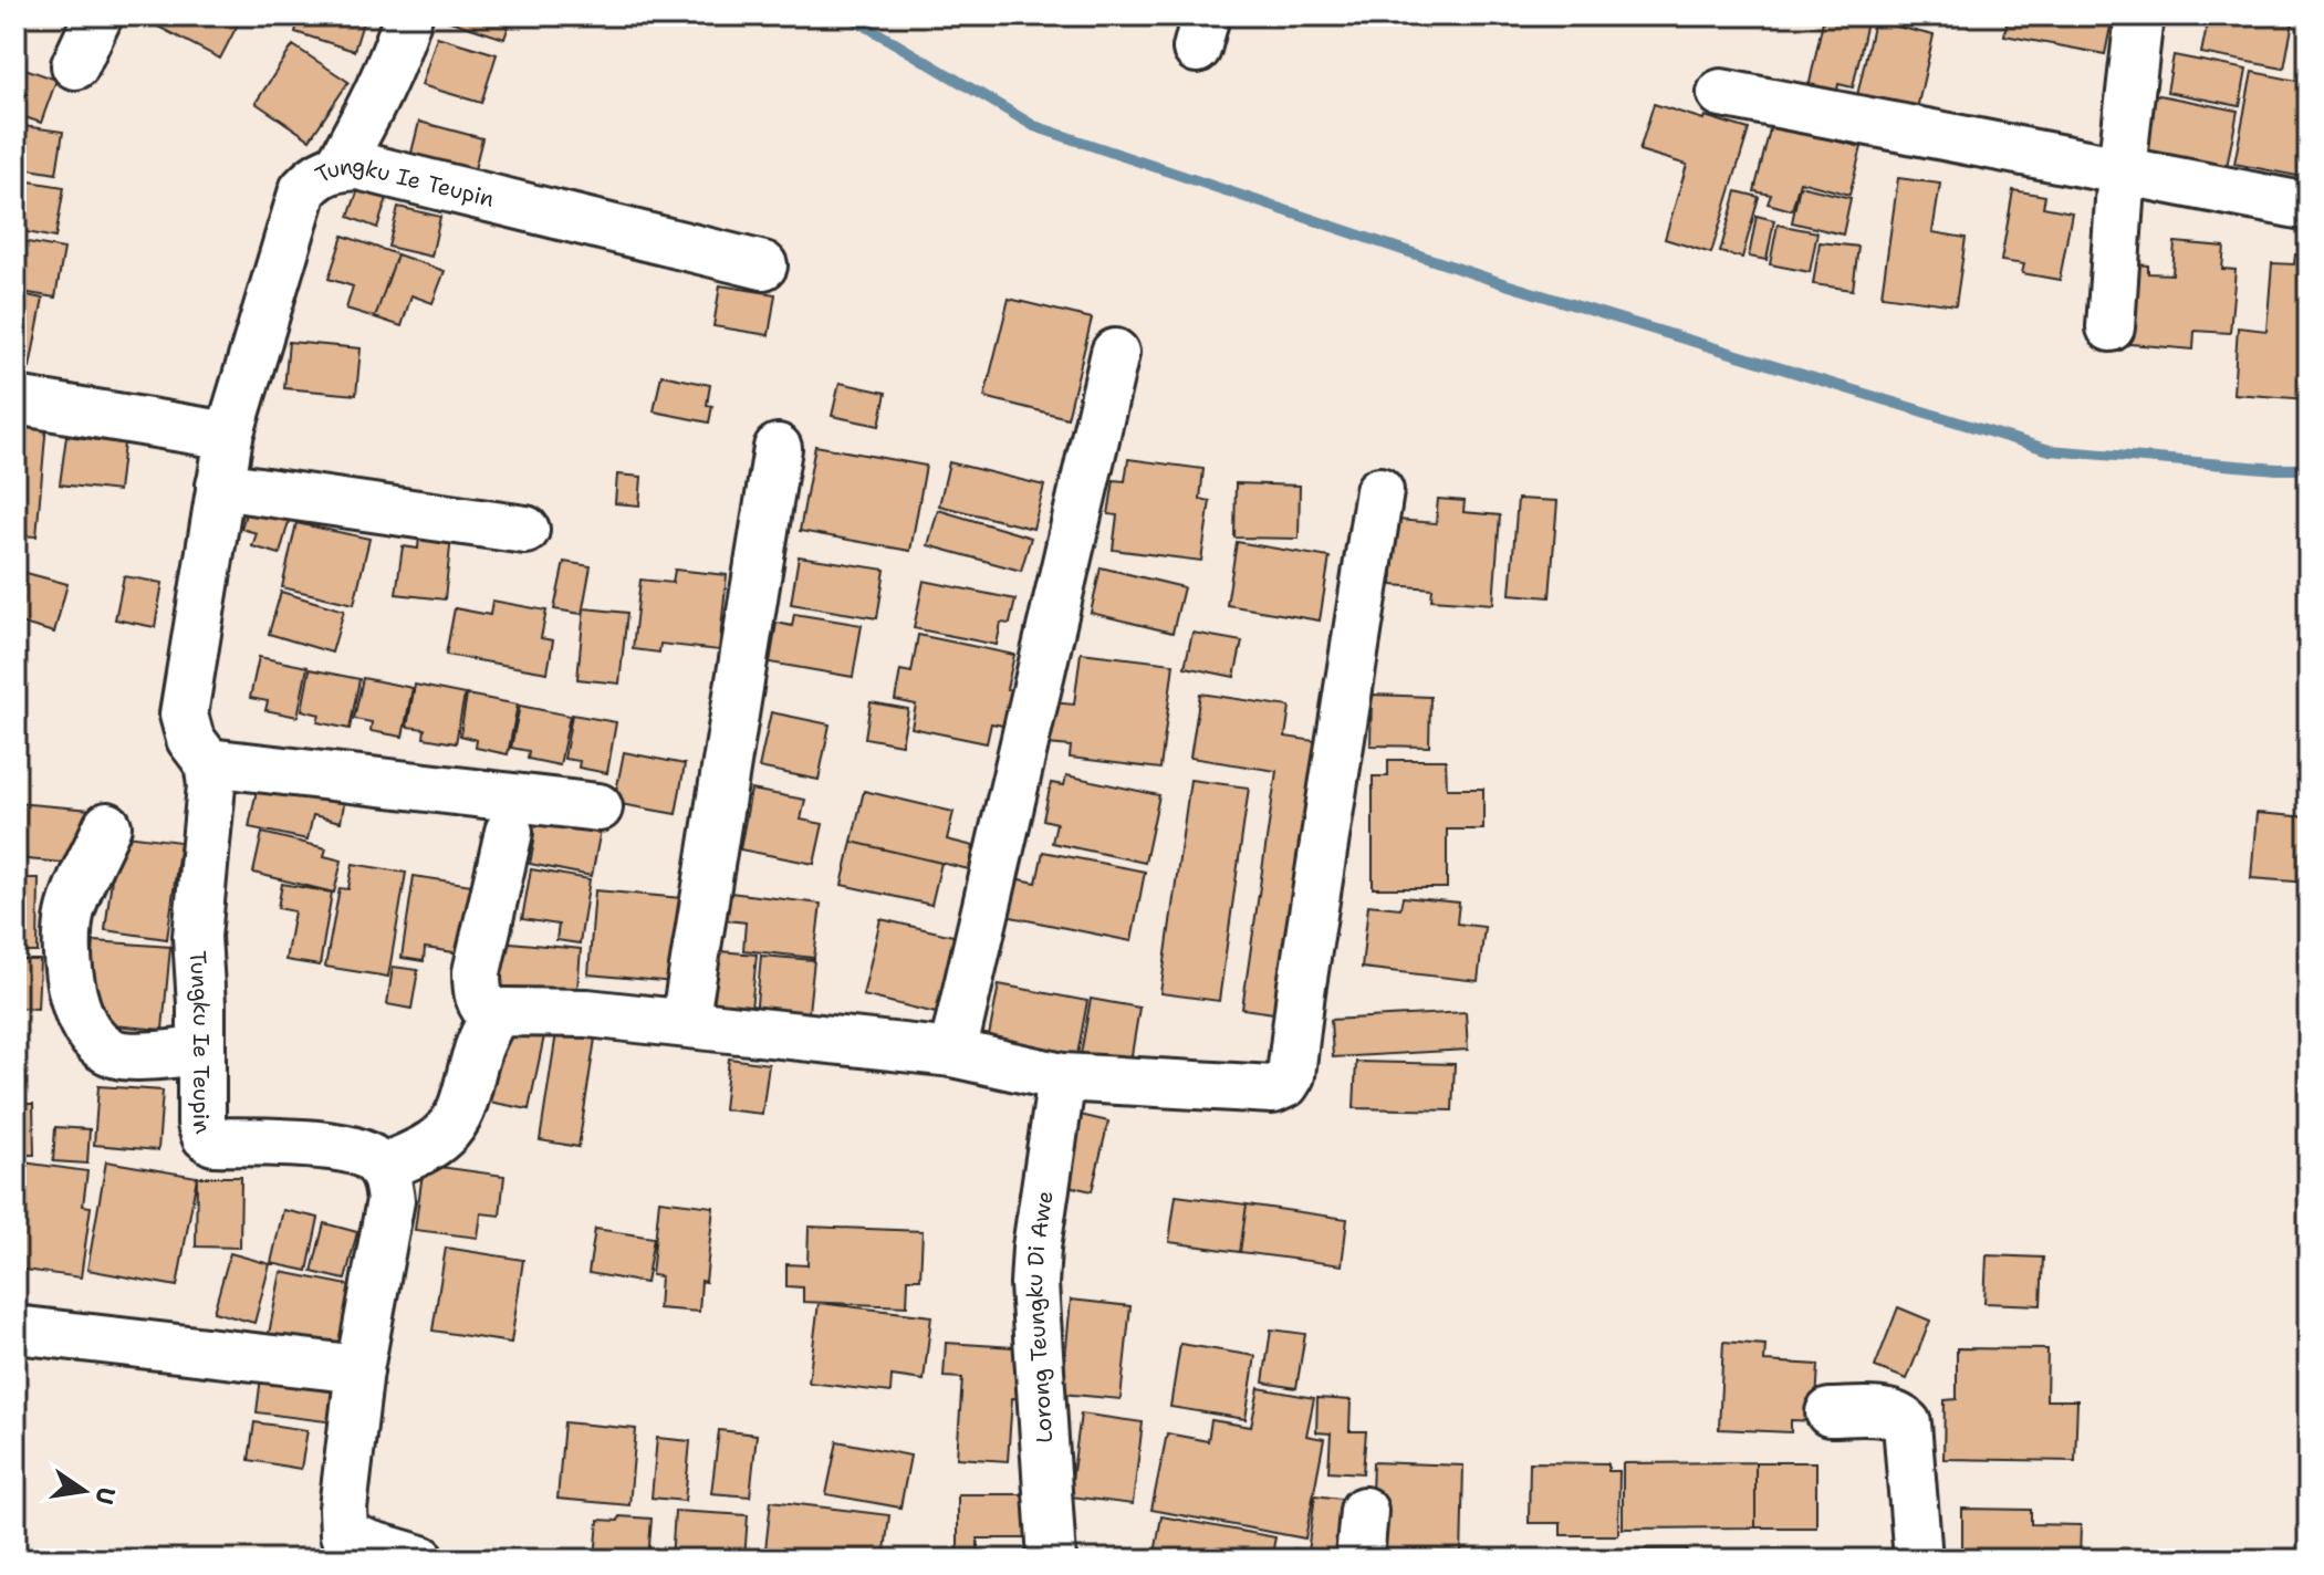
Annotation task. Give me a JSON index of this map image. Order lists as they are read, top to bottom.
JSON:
{
  "streets": {
    "street": ["Tungku Ie Teupin", "Lorong Teungku Di Awe"]
  },
  "north": "right"
}
